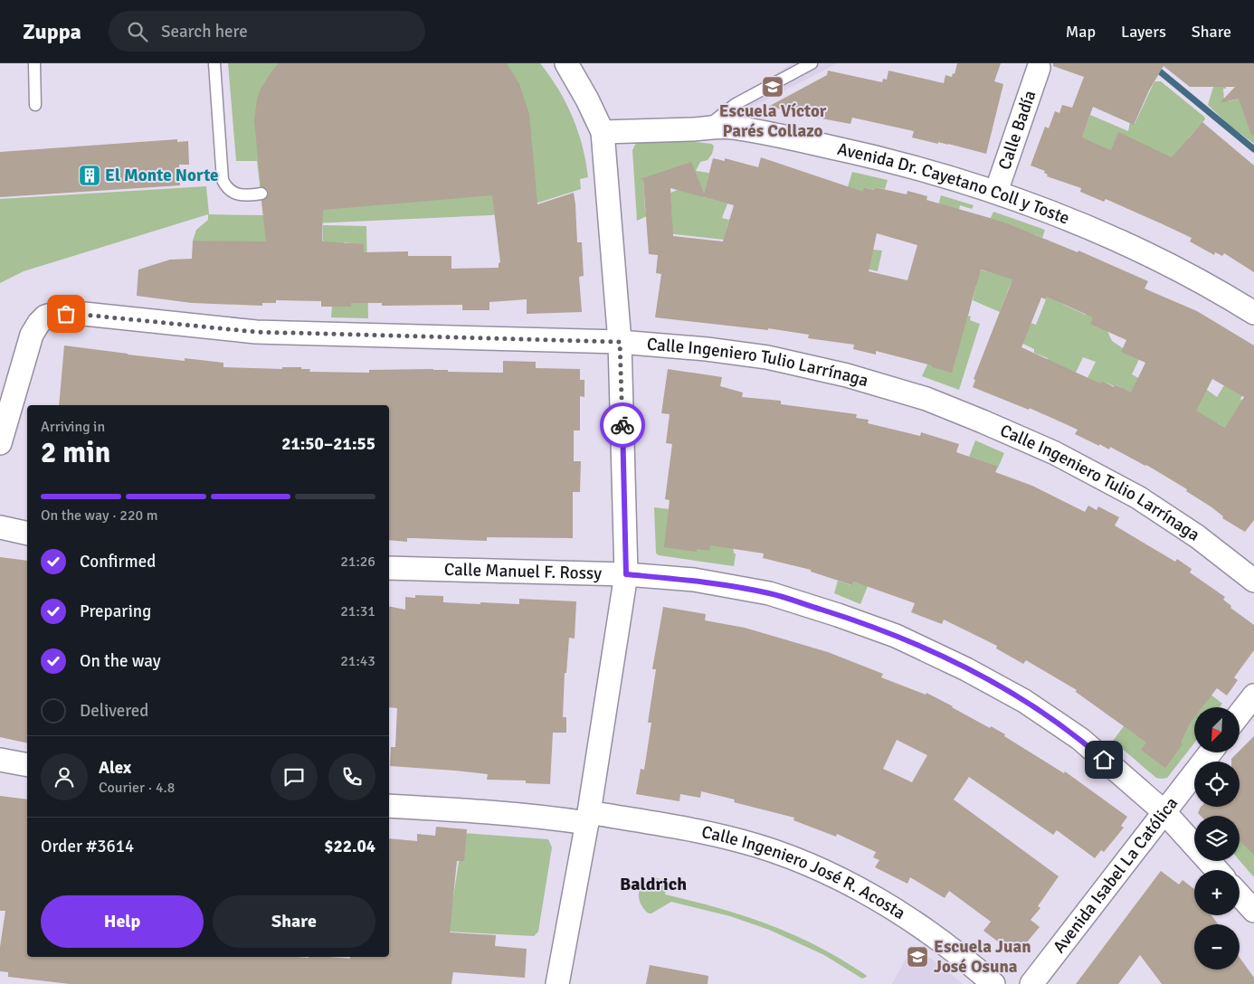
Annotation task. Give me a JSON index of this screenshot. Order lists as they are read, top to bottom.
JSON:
{
  "streets": {
    "street": [
      "Calle Badía",
      "Avenida Dr. Cayetano Coll y Toste",
      "Calle Ingeniero Tulio Larrínaga",
      "Calle Manuel F. Rossy",
      "Calle Ingeniero José R. Acosta",
      "Avenida Isabel La Católica"
    ]
  },
  "crossings": [
    ["Calle Badía", "Avenida Dr. Cayetano Coll y Toste"],
    ["Calle Manuel F. Rossy", "Avenida Isabel La Católica"]
  ],
  "districts": ["Baldrich"],
  "places": {
    "school or university": ["Escuela Víctor Parés Collazo", "Escuela Juan José Osuna"],
    "building": ["El Monte Norte"]
  },
  "north": "bottom left",
  "page": {
    "header": "Zuppa",
    "search": "Search here",
    "nav": ["Map", "Layers", "Share"],
    "heading": ["2 min", "Arriving in", "21:50–21:55"],
    "panel": [
      "Alex",
      "Courier · 4.8",
      "Order #3614",
      "$22.04"
    ],
    "bar": "On the way · 220 m",
    "list": [
      ["Confirmed", "21:26"],
      ["Preparing", "21:31"],
      ["On the way", "21:43"],
      "Delivered"
    ],
    "map_buttons": ["+", "−"],
    "buttons": ["Help", "Share"]
  }
}
